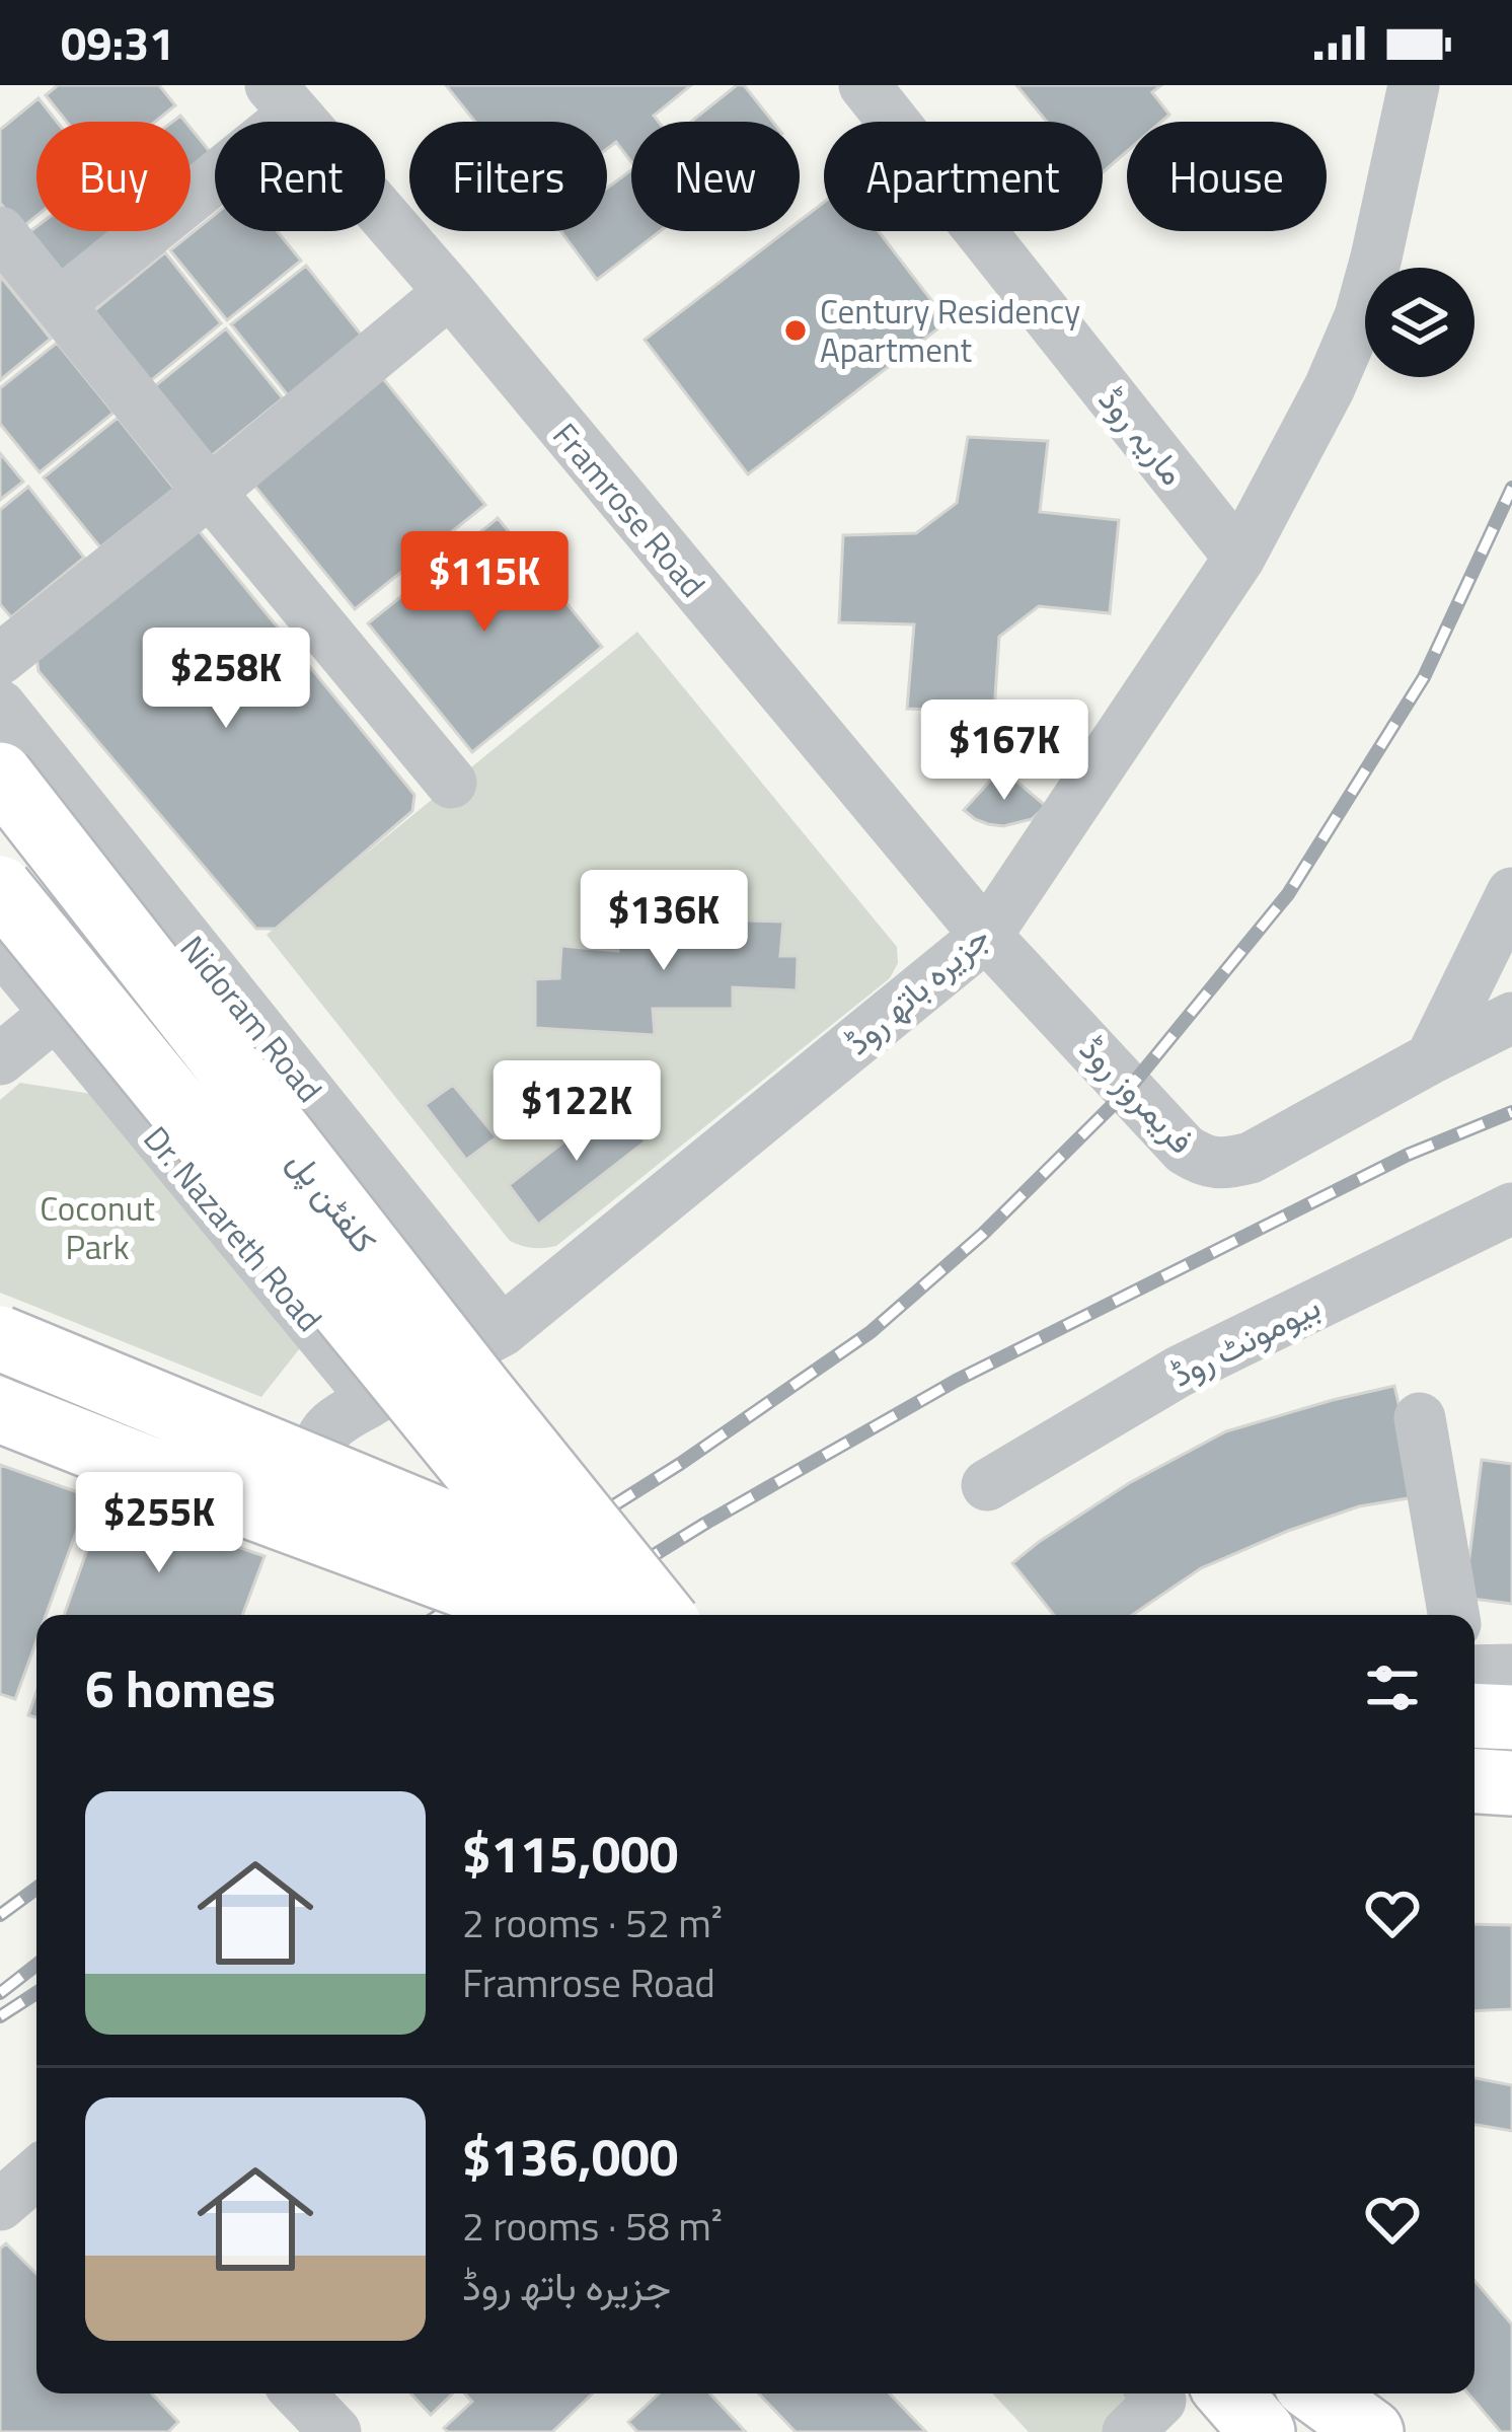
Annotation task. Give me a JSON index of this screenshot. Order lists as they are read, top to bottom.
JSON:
{
  "streets": {
    "main road": ["کلفٹن پل"],
    "street": [
      "ماریہ روڈ",
      "Framrose Road",
      "جزیرہ باتھ روڈ",
      "Nidoram Road",
      "فریمروز روڈ",
      "Dr. Nazareth Road",
      "بیومونٹ روڈ"
    ]
  },
  "crossings": [
    ["ماریہ روڈ", "جزیرہ باتھ روڈ"],
    ["Framrose Road", "جزیرہ باتھ روڈ"],
    ["Framrose Road", "فریمروز روڈ"],
    ["جزیرہ باتھ روڈ", "Nidoram Road"],
    ["جزیرہ باتھ روڈ", "فریمروز روڈ"]
  ],
  "parks": ["Coconut Park"],
  "places": ["Century Residency Apartment"],
  "page": {
    "status": "09:31",
    "chip": [
      "Buy",
      "Rent",
      "Filters",
      "New",
      "Apartment",
      "House"
    ],
    "price": [
      "$115K",
      "$258K",
      "$167K",
      "$136K",
      "$122K",
      "$255K"
    ],
    "heading": "6 homes",
    "list": [
      {
        "name": "$115,000",
        "note": "2 rooms · 52 m² · Framrose Road"
      },
      {
        "name": "$136,000",
        "note": "2 rooms · 58 m² · جزیرہ باتھ روڈ"
      }
    ]
  }
}
